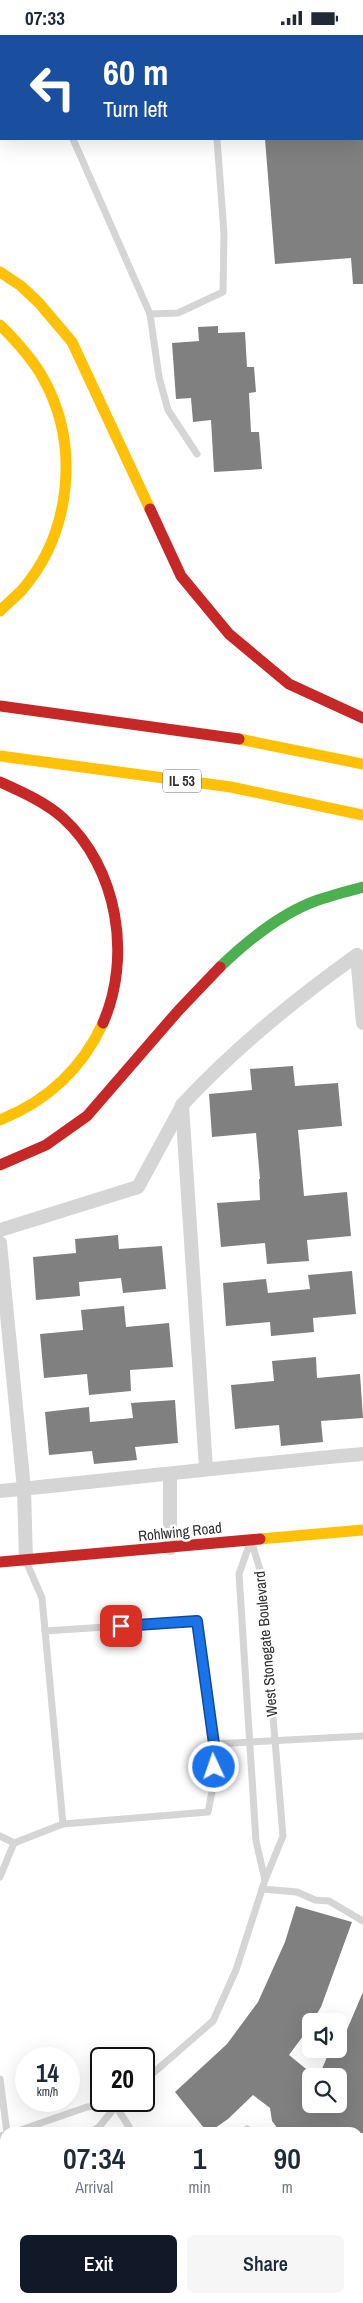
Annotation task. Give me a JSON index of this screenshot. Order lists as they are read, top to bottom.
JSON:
{
  "streets": {
    "main road": ["IL 53", "Rohlwing Road"],
    "lane": ["West Stonegate Boulevard"]
  },
  "crossings": [
    ["Rohlwing Road", "West Stonegate Boulevard"]
  ],
  "page": {
    "status": "07:33",
    "turn": ["60 m", "Turn left"],
    "speed": "14 km/h",
    "limit": "20",
    "eta": [
      "07:34",
      "Arrival",
      "1",
      "min",
      "90",
      "m"
    ],
    "buttons": ["Exit", "Share"]
  }
}
